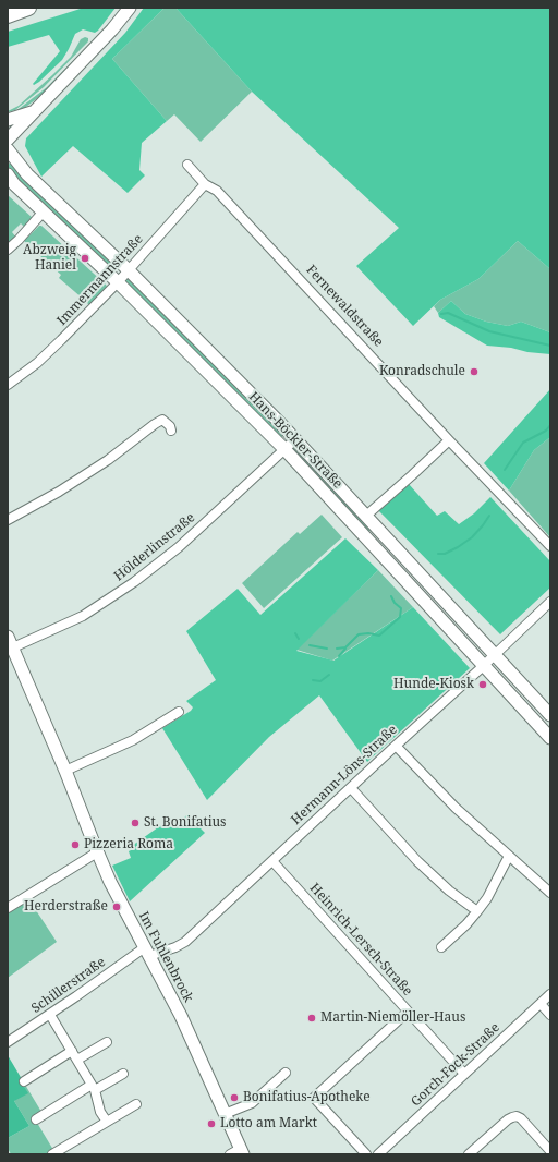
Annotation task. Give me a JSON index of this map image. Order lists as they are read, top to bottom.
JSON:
{
  "streets": {
    "main road": ["Hans-Böckler-Straße", "Im Fuhlenbrock"],
    "street": [
      "Immermannstraße",
      "Fernewaldstraße",
      "Hölderlinstraße",
      "Hermann-Löns-Straße",
      "Heinrich-Lersch-Straße",
      "Schillerstraße",
      "Gorch-Fock-Straße"
    ]
  },
  "crossings": [
    ["Immermannstraße", "Fernewaldstraße"],
    ["Immermannstraße", "Hans-Böckler-Straße"],
    ["Hans-Böckler-Straße", "Hölderlinstraße"],
    ["Hans-Böckler-Straße", "Hermann-Löns-Straße"],
    ["Hölderlinstraße", "Im Fuhlenbrock"],
    ["Hermann-Löns-Straße", "Heinrich-Lersch-Straße"],
    ["Hermann-Löns-Straße", "Im Fuhlenbrock"],
    ["Hermann-Löns-Straße", "Schillerstraße"],
    ["Heinrich-Lersch-Straße", "Gorch-Fock-Straße"],
    ["Im Fuhlenbrock", "Schillerstraße"]
  ],
  "places": [
    "Abzweig Haniel",
    "Konradschule",
    "Hunde-Kiosk",
    "St. Bonifatius",
    "Pizzeria Roma",
    "Herderstraße",
    "Martin-Niemöller-Haus",
    "Bonifatius-Apotheke",
    "Lotto am Markt"
  ]
}
